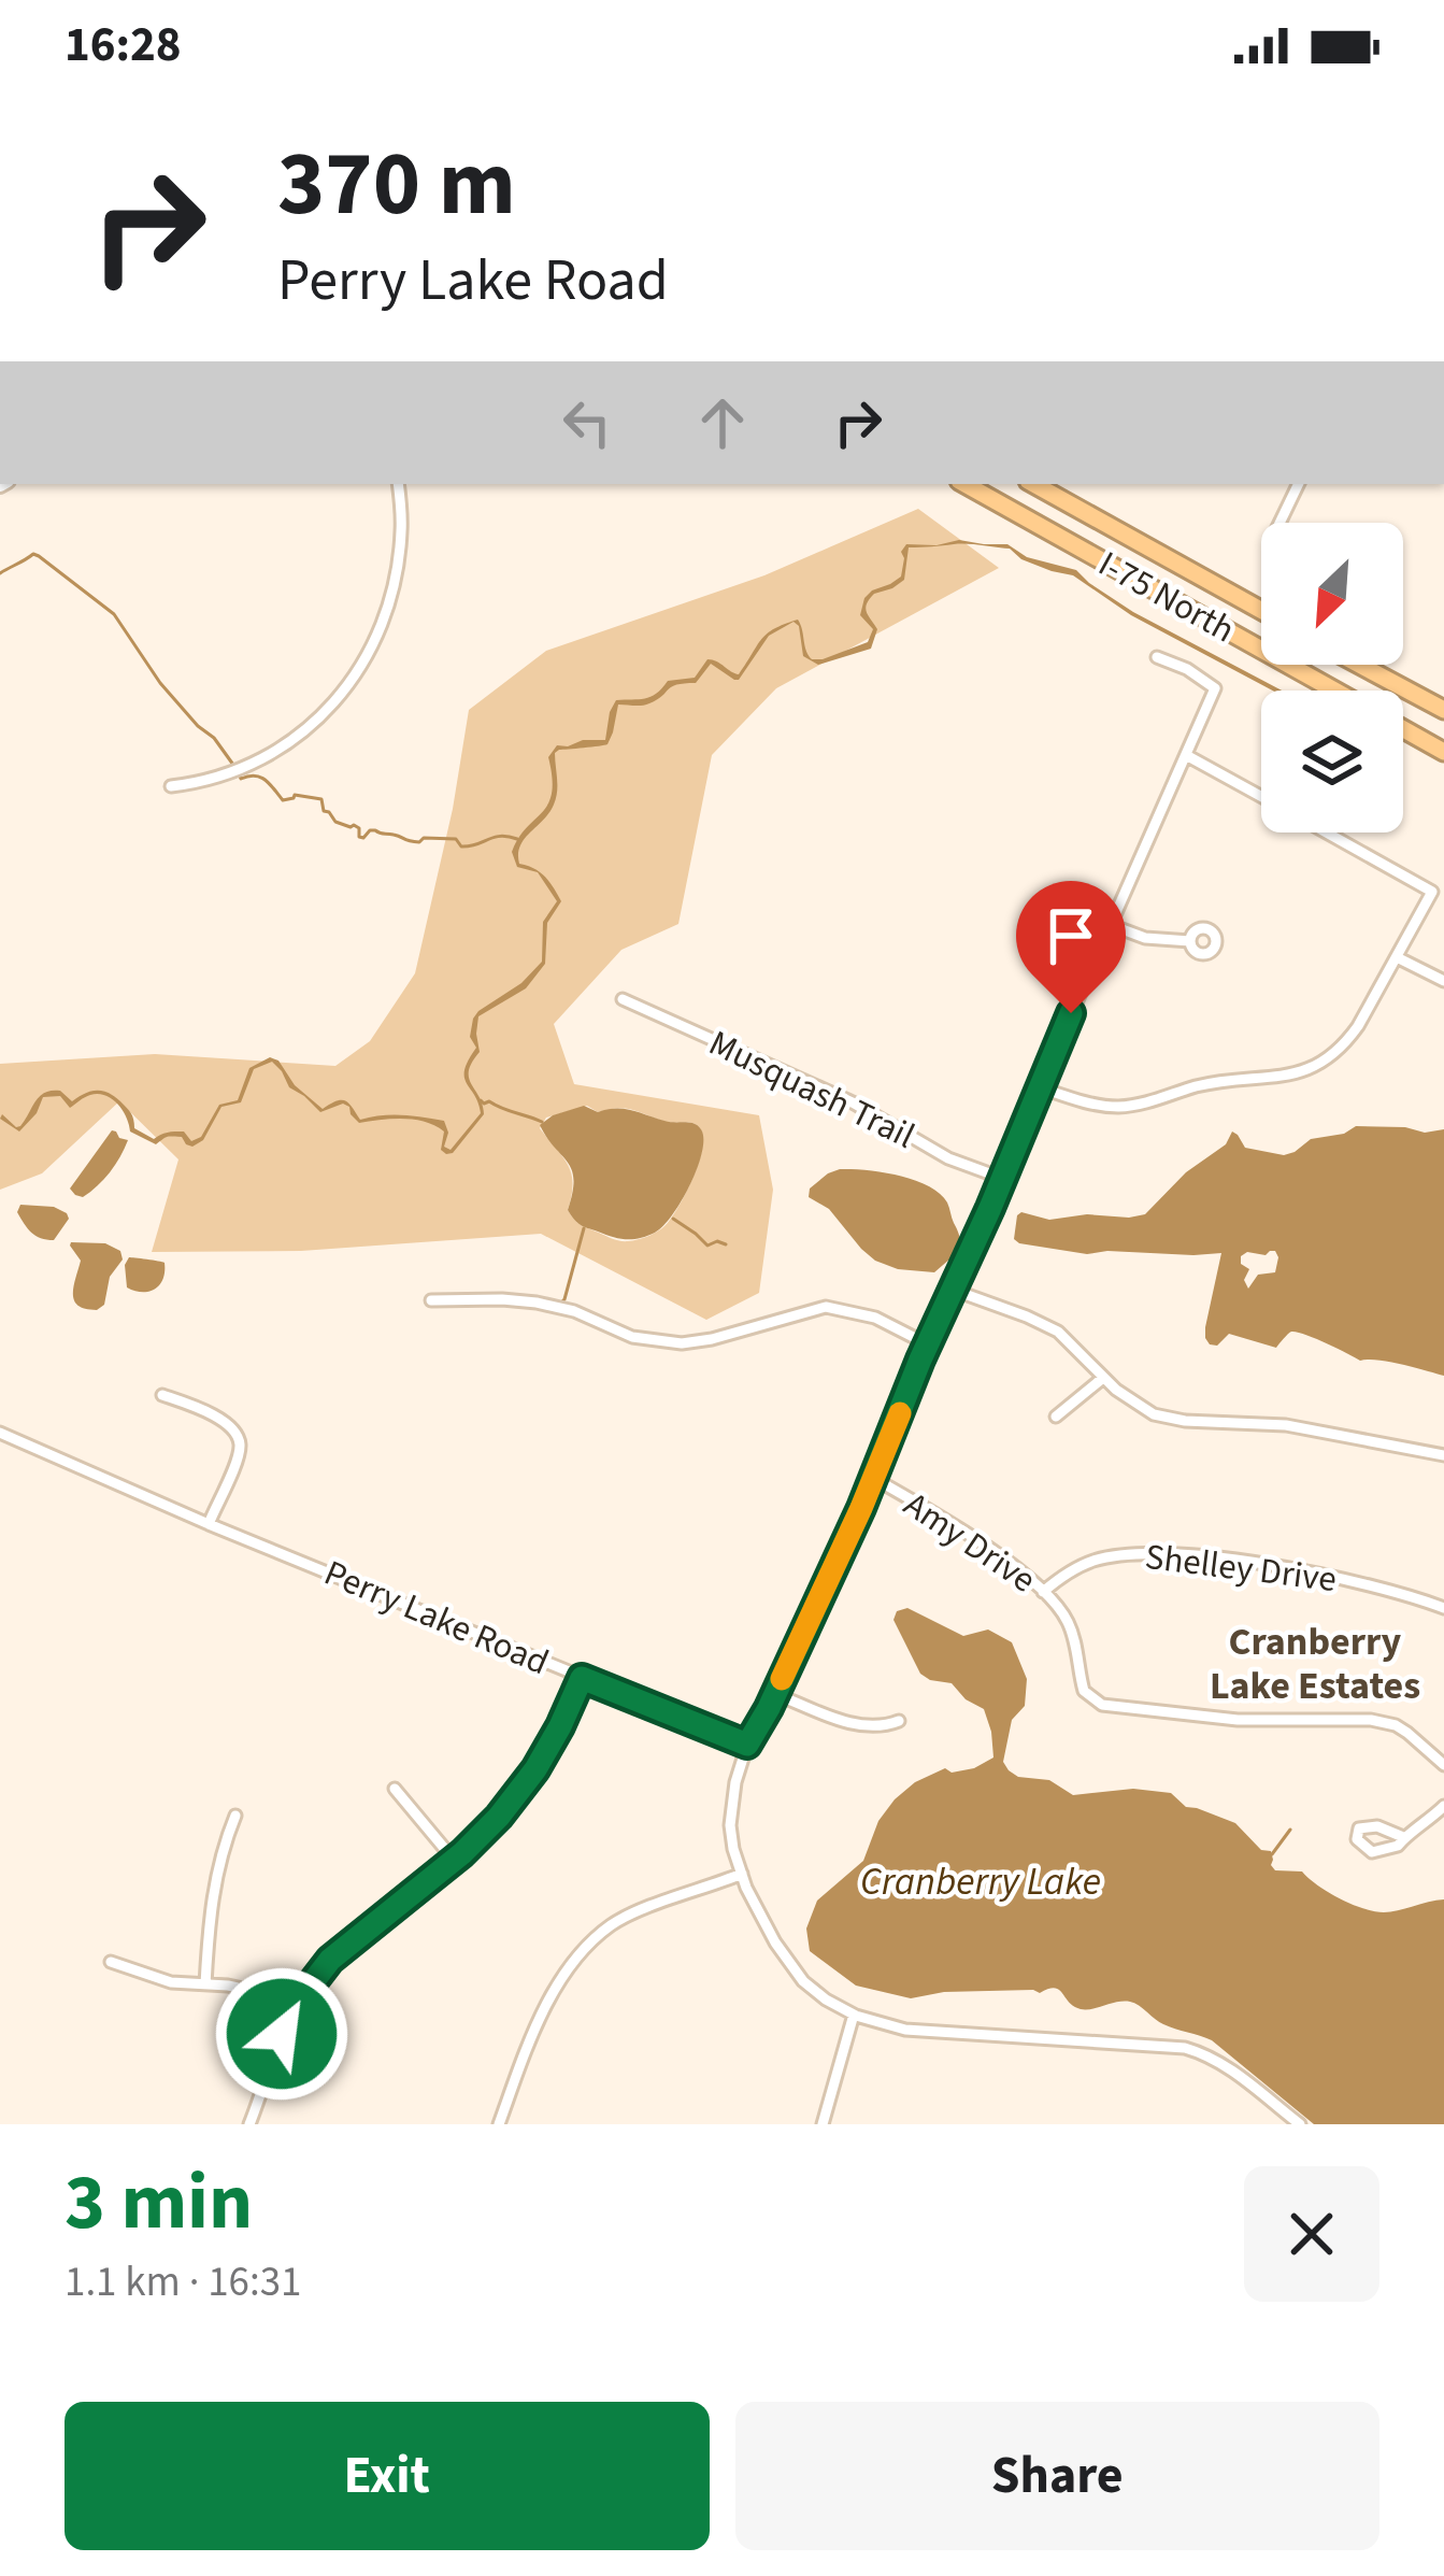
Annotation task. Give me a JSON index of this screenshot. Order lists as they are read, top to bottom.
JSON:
{
  "streets": {
    "highway": ["I-75 North"],
    "street": [
      "Musquash Trail",
      "Amy Drive",
      "Shelley Drive",
      "Perry Lake Road"
    ]
  },
  "crossings": [
    ["Amy Drive", "Shelley Drive"]
  ],
  "districts": ["Cranberry Lake Estates"],
  "water": ["Cranberry Lake"],
  "north": "bottom left",
  "page": {
    "status": "16:28",
    "turn": ["370 m", "Perry Lake Road"],
    "heading": ["3 min", "1.1 km · 16:31"],
    "buttons": ["Exit", "Share"]
  }
}
